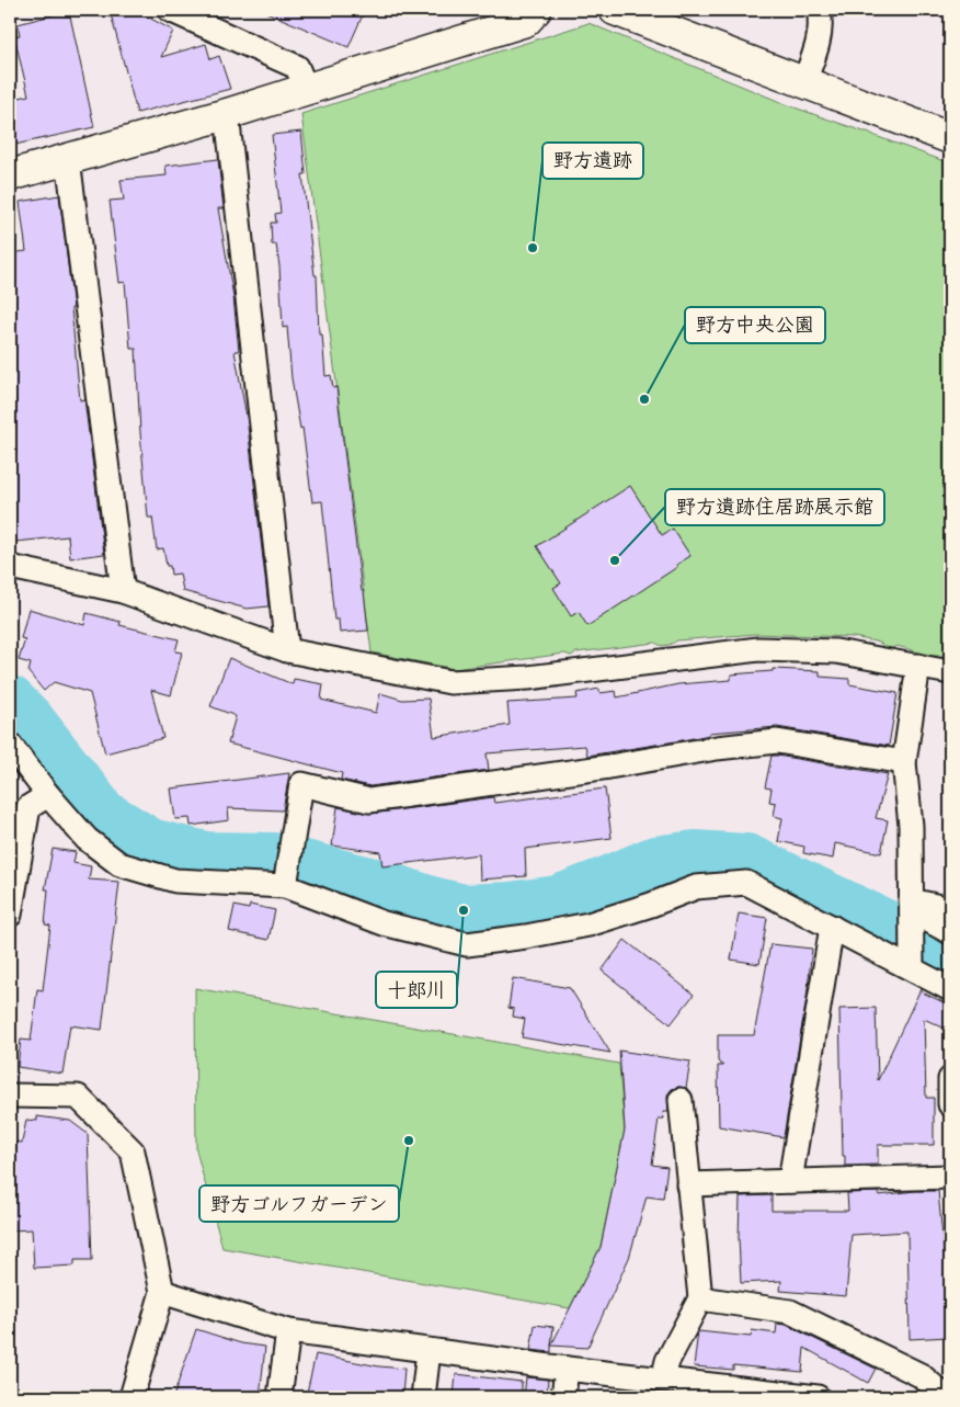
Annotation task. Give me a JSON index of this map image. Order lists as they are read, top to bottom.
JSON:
{
  "places": [
    "野方遺跡",
    "野方中央公園",
    "野方遺跡住居跡展示館",
    "十郎川",
    "野方ゴルフガーデン"
  ]
}
